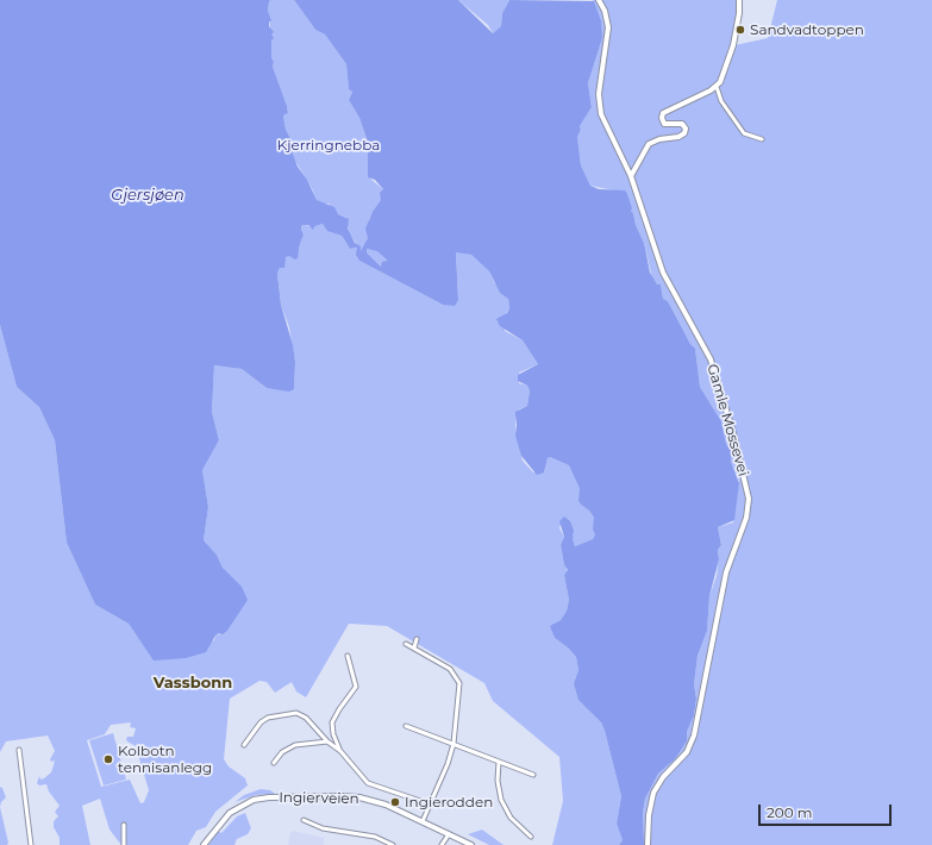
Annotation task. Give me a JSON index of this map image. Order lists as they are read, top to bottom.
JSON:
{
  "streets": {
    "main road": ["Gamle Mossevei", "Ingierveien"]
  },
  "districts": ["Vassbonn"],
  "water": ["Gjersjøen"],
  "parks": ["Kjerringnebba"],
  "places": ["Sandvadtoppen", "Kolbotn tennisanlegg", "Ingierodden"],
  "scale_bar": "200 m"
}
